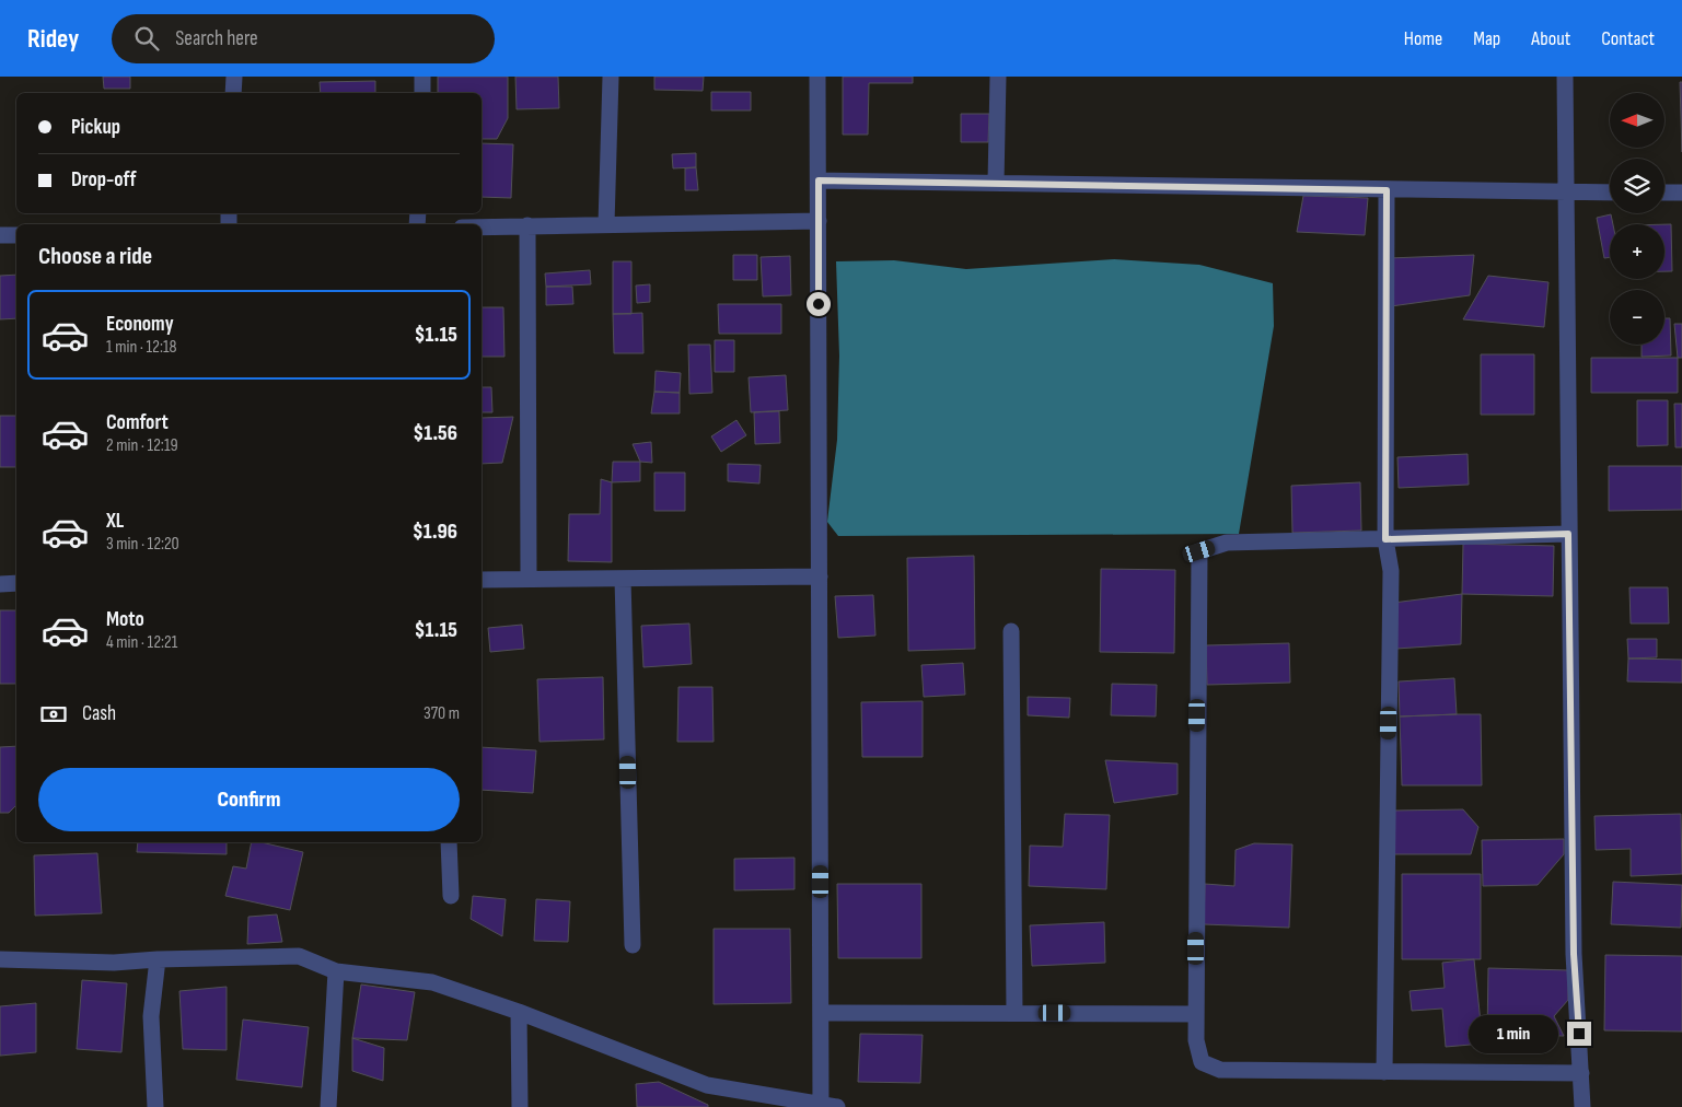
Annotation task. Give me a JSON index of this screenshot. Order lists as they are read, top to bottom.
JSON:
{
  "north": "left",
  "page": {
    "header": "Ridey",
    "search": "Search here",
    "nav": [
      "Home",
      "Map",
      "About",
      "Contact"
    ],
    "map_buttons": ["+", "−"],
    "banner": ["Pickup", "Drop-off"],
    "heading": "Choose a ride",
    "list": [
      {
        "name": "Economy",
        "note": "1 min · 12:18",
        "value": "$1.15"
      },
      {
        "name": "Comfort",
        "note": "2 min · 12:19",
        "value": "$1.56"
      },
      {
        "name": "XL",
        "note": "3 min · 12:20",
        "value": "$1.96"
      },
      {
        "name": "Moto",
        "note": "4 min · 12:21",
        "value": "$1.15"
      }
    ],
    "pay": ["Cash", "370 m"],
    "buttons": "Confirm",
    "bubble": "1 min"
  }
}
